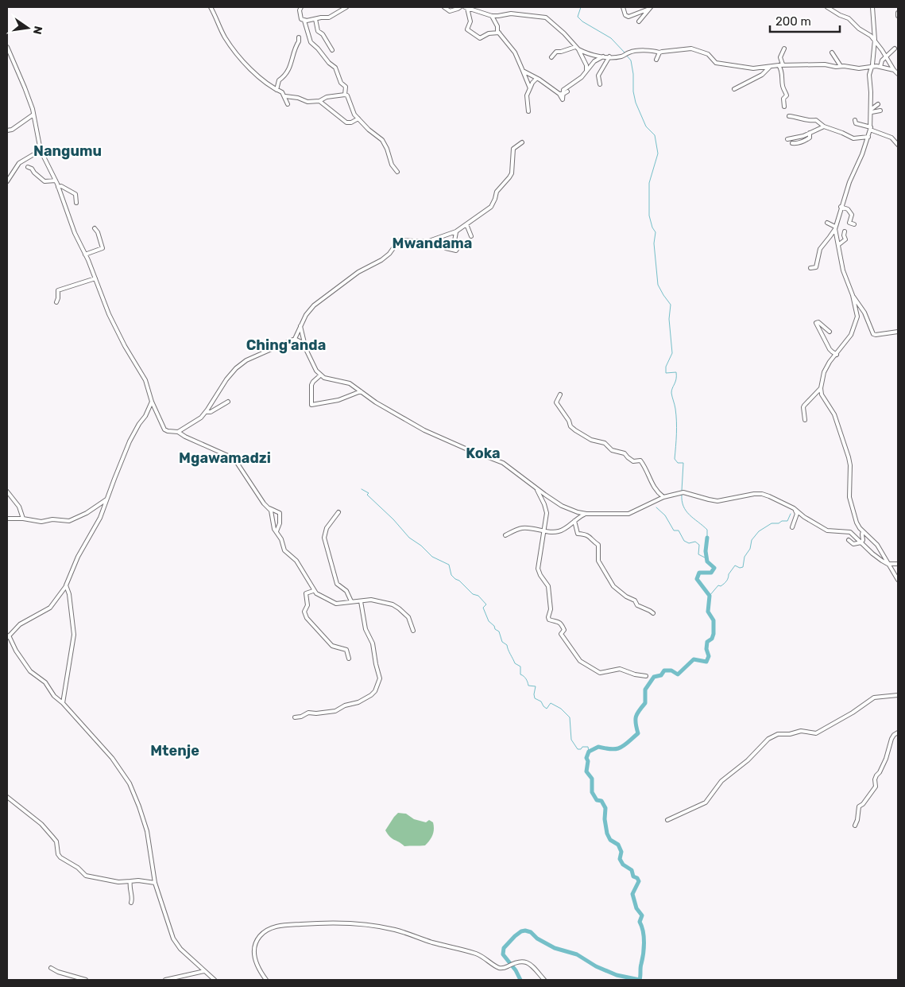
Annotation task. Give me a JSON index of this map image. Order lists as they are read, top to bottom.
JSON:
{
  "districts": [
    "Nangumu",
    "Mwandama",
    "Ching'anda",
    "Koka",
    "Mgawamadzi",
    "Mtenje"
  ],
  "scale_bar": "200 m",
  "north": "right"
}
